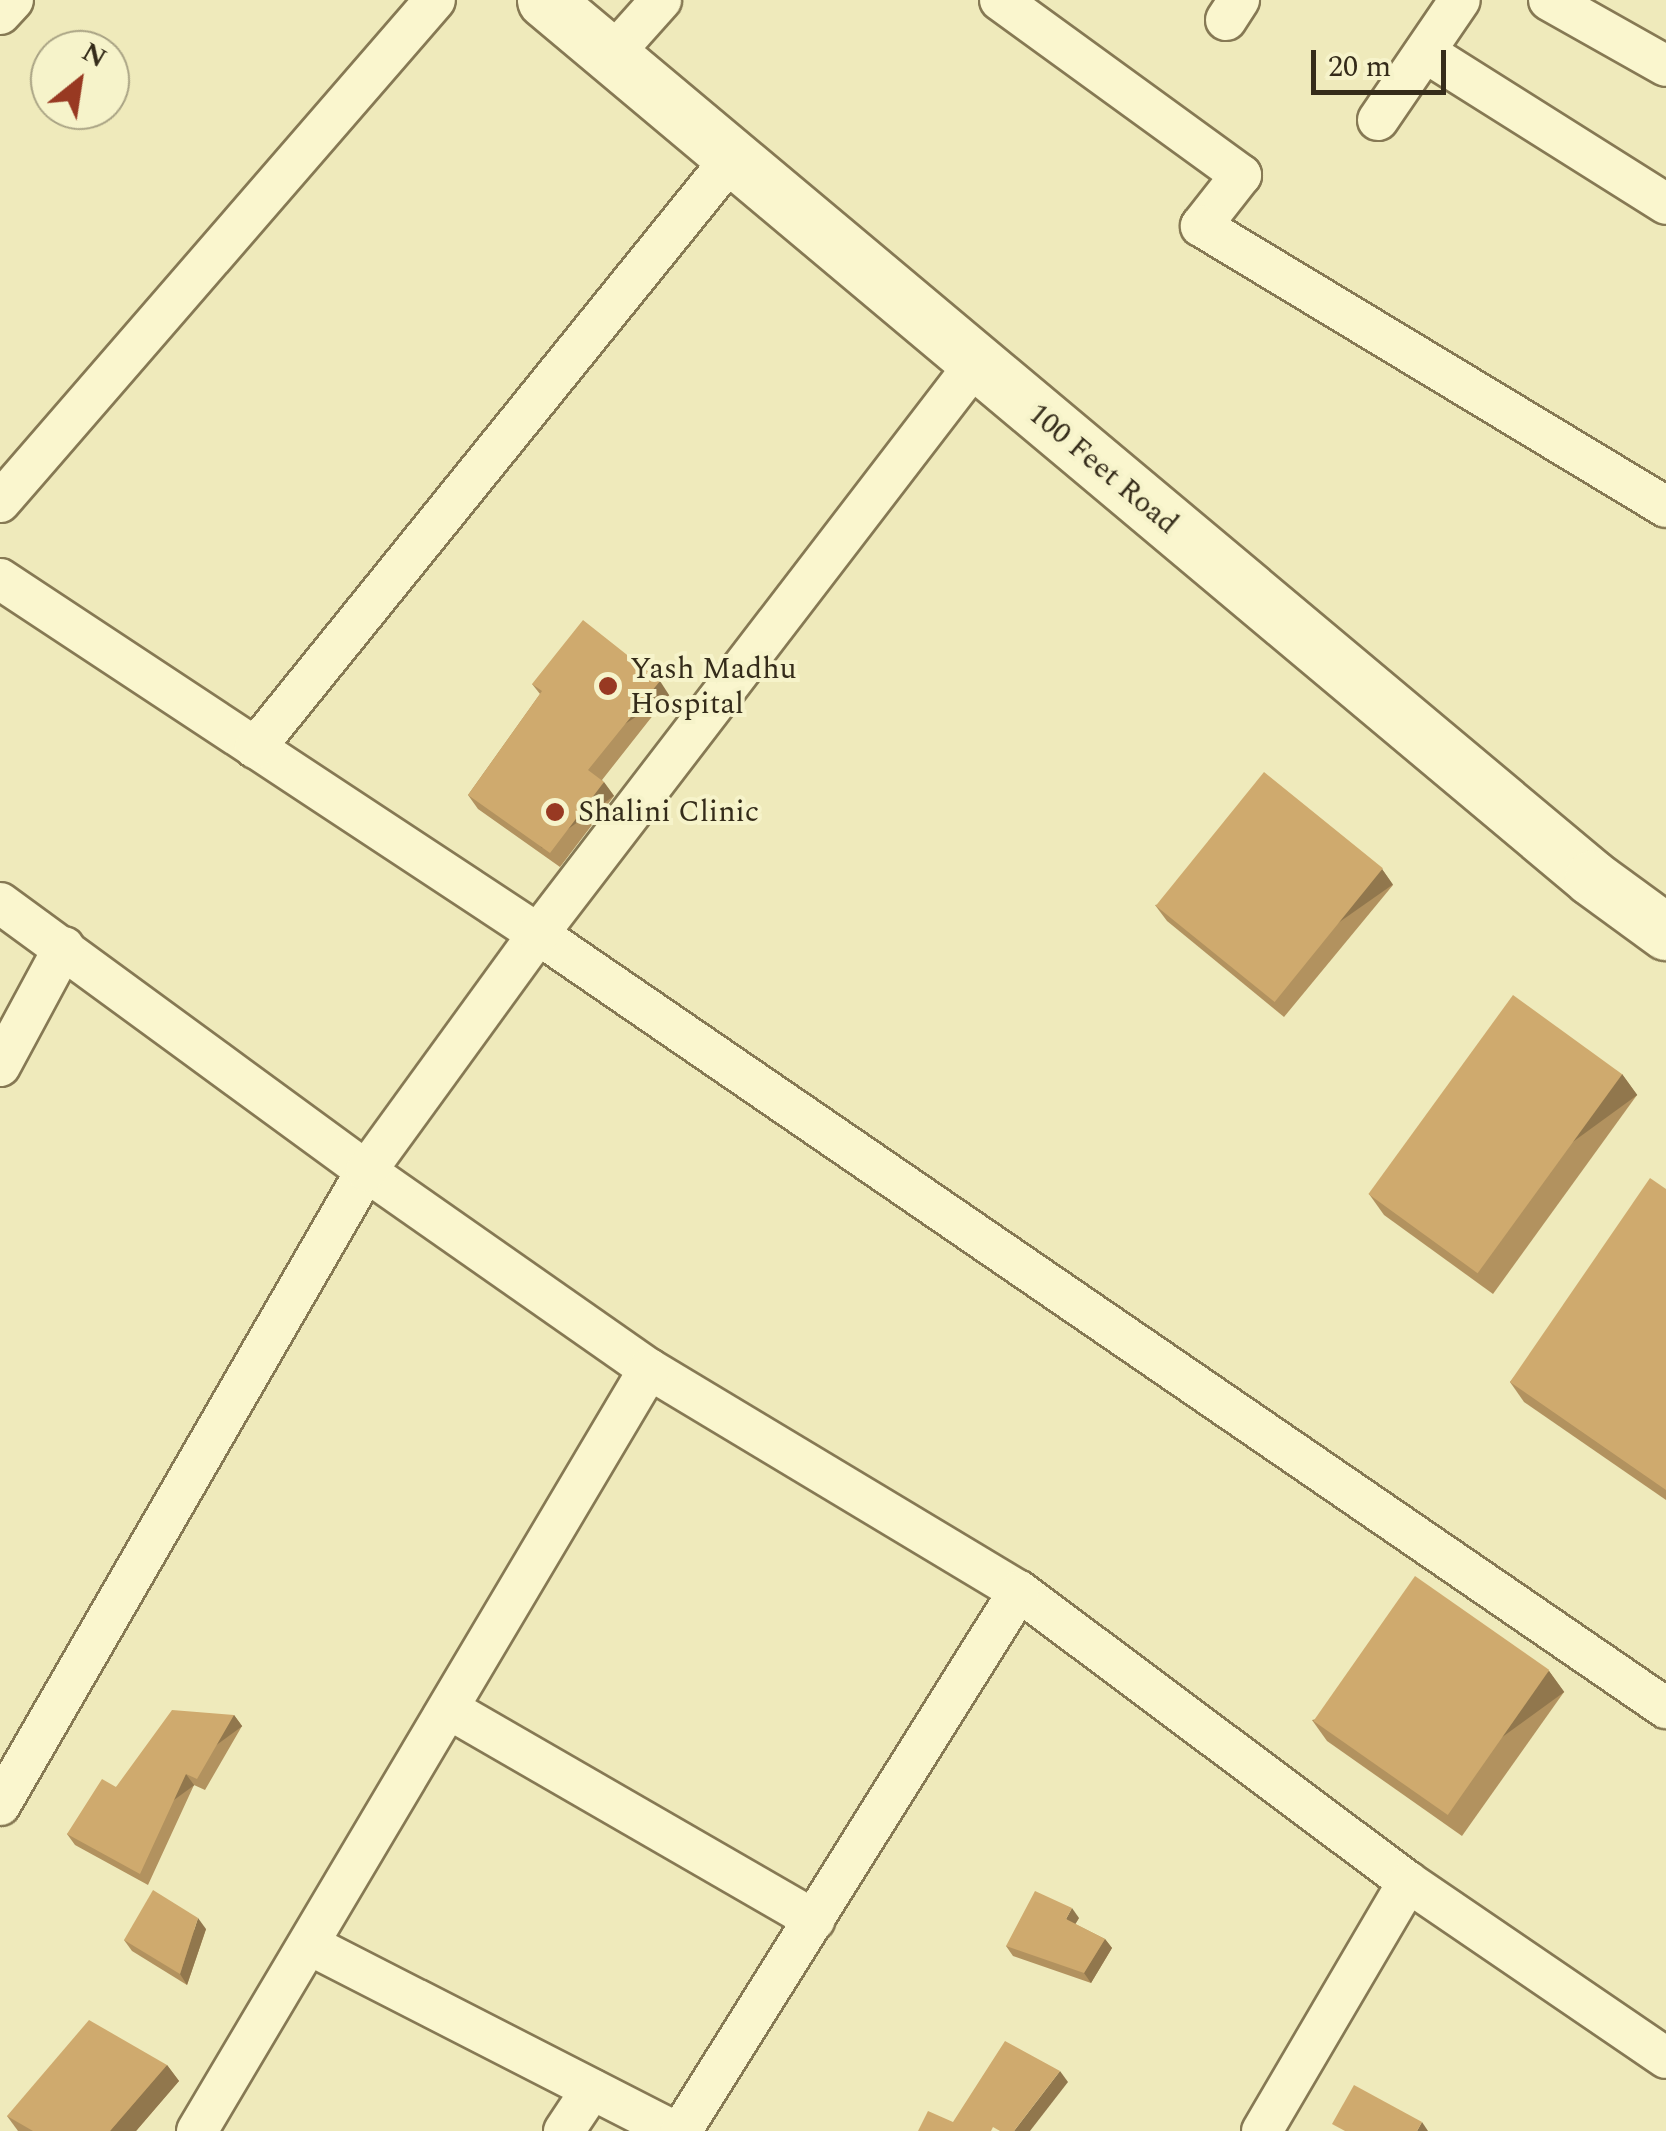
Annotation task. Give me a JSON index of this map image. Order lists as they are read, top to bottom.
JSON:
{
  "streets": {
    "main road": ["100 Feet Road"]
  },
  "places": ["Yash Madhu Hospital", "Shalini Clinic"],
  "scale_bar": "20 m",
  "north": "top right"
}
